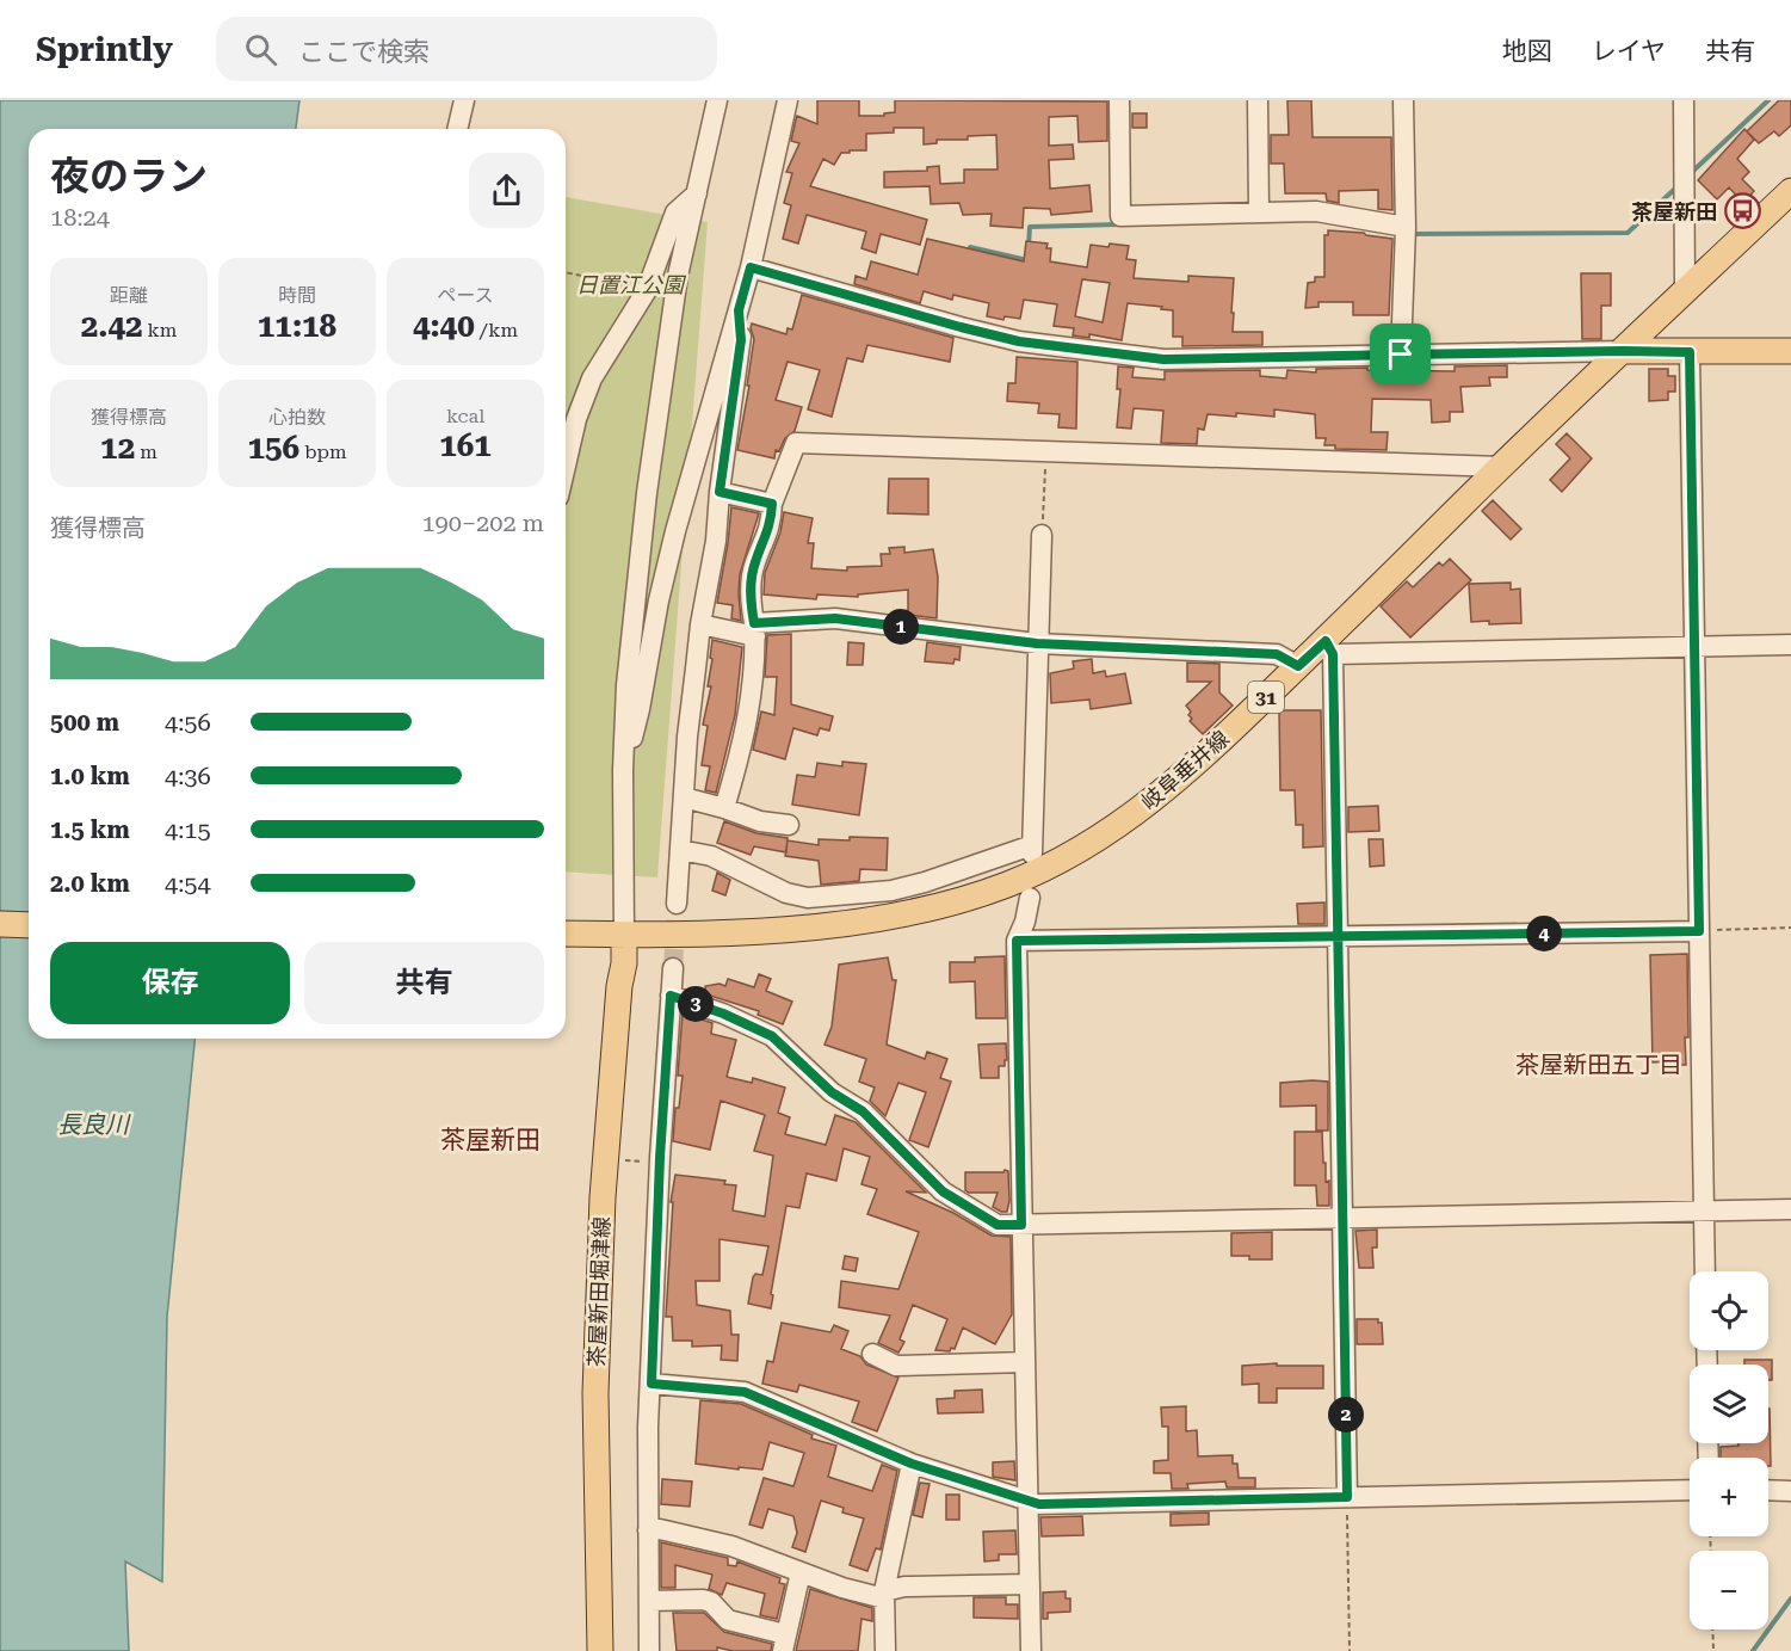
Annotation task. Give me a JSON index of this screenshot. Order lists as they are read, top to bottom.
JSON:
{
  "streets": {
    "main road": ["31", "岐阜垂井線", "茶屋新田堀津線"]
  },
  "crossings": [
    ["岐阜垂井線", "茶屋新田堀津線"]
  ],
  "districts": ["茶屋新田五丁目", "茶屋新田"],
  "water": ["長良川"],
  "parks": ["日置江公園"],
  "places": {
    "bus stop": ["茶屋新田"]
  },
  "page": {
    "header": "Sprintly",
    "search": "ここで検索",
    "nav": ["地図", "レイヤ", "共有"],
    "heading": ["夜のラン", "18:24"],
    "stats": [
      ["距離", "2.42 km"],
      ["時間", "11:18"],
      ["ペース", "4:40 /km"],
      ["獲得標高", "12 m"],
      ["心拍数", "156 bpm"],
      ["kcal", "161"]
    ],
    "chart": ["獲得標高", "190–202 m"],
    "pins": [
      "1",
      "4",
      "3",
      "2"
    ],
    "list": [
      {
        "name": "500 m",
        "note": "4:56"
      },
      {
        "name": "1.0 km",
        "note": "4:36"
      },
      {
        "name": "1.5 km",
        "note": "4:15"
      },
      {
        "name": "2.0 km",
        "note": "4:54"
      }
    ],
    "buttons": ["保存", "共有"],
    "map_buttons": ["+", "−"]
  }
}
